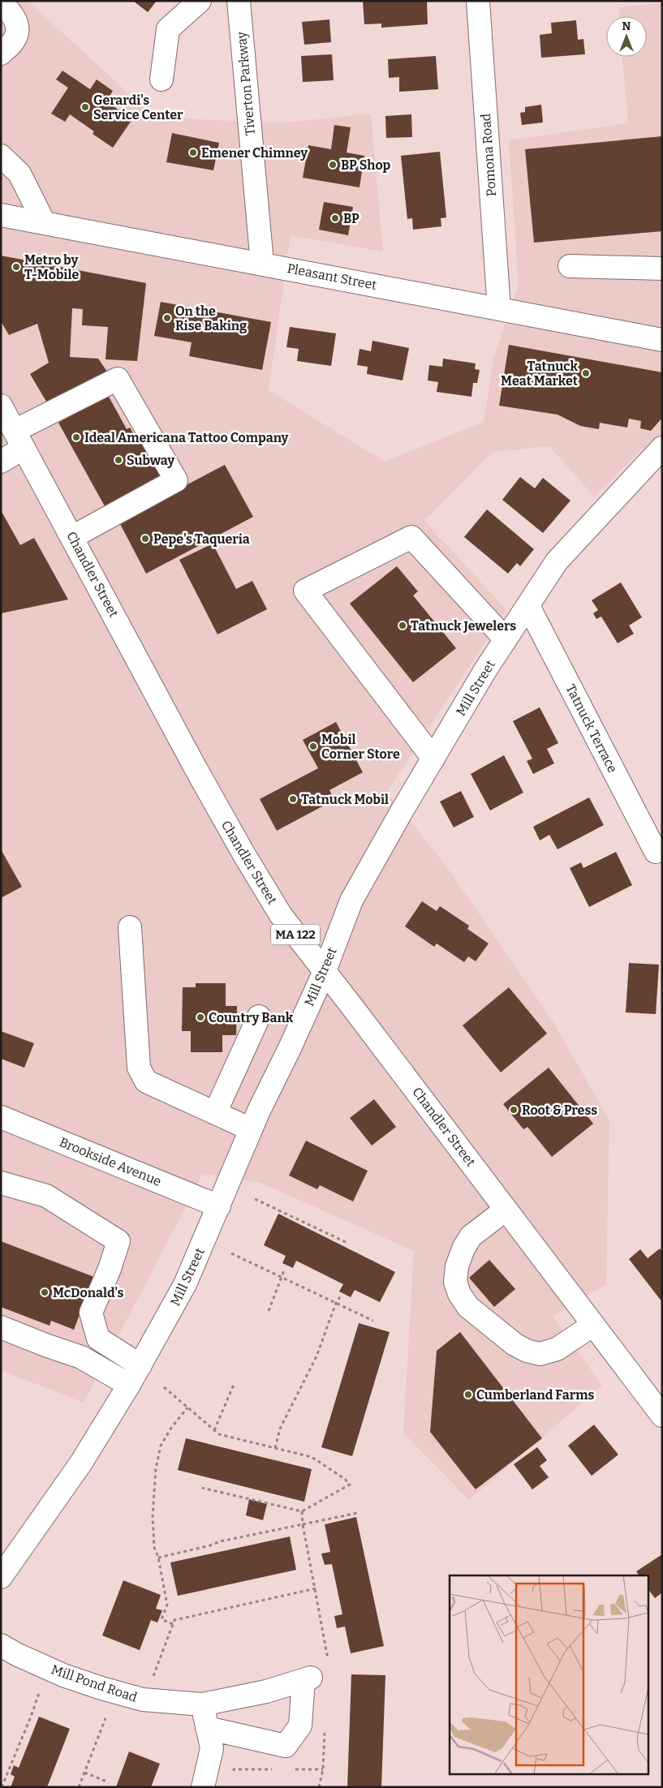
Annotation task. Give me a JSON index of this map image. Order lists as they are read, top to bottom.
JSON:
{
  "streets": {
    "main road": [
      "Tiverton Parkway",
      "Pomona Road",
      "Pleasant Street",
      "Chandler Street",
      "Mill Street",
      "Tatnuck Terrace",
      "MA 122",
      "Brookside Avenue",
      "Mill Pond Road"
    ]
  },
  "crossings": [
    ["Tiverton Parkway", "Pleasant Street"],
    ["Pomona Road", "Pleasant Street"],
    ["Chandler Street", "Mill Street"],
    ["Mill Street", "Tatnuck Terrace"],
    ["Mill Street", "Brookside Avenue"]
  ],
  "places": [
    "Gerardi's Service Center",
    "Emener Chimney",
    "BP Shop",
    "BP",
    "Metro by T-Mobile",
    "On the Rise Baking",
    "Tatnuck Meat Market",
    "Ideal Americana Tattoo Company",
    "Subway",
    "Pepe's Taqueria",
    "Tatnuck Jewelers",
    "Mobil Corner Store",
    "Tatnuck Mobil",
    "Country Bank",
    "Root & Press",
    "McDonald's",
    "Cumberland Farms"
  ],
  "north": "top"
}
